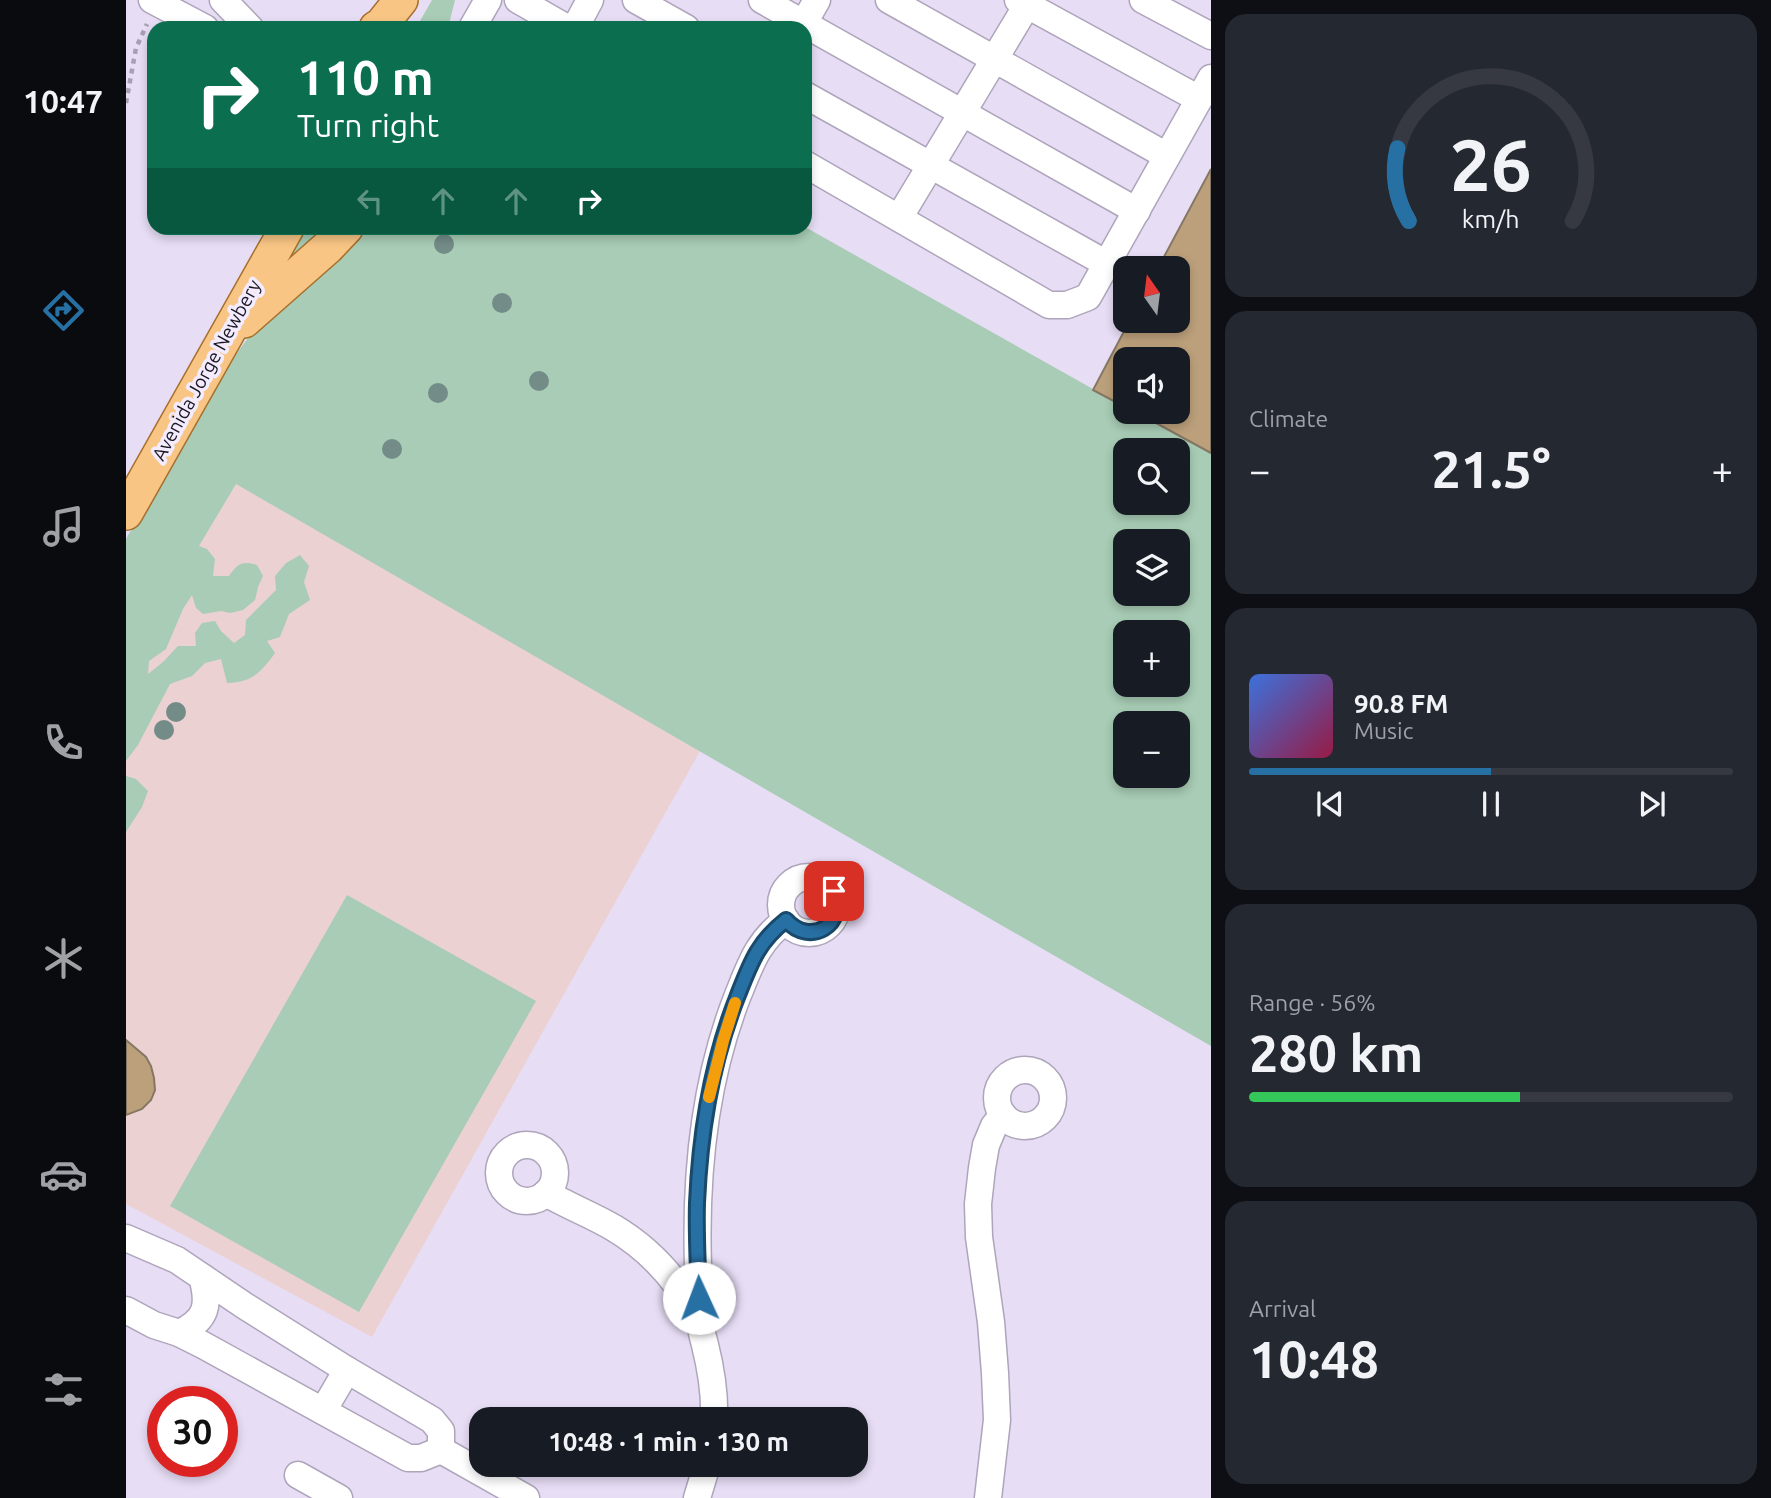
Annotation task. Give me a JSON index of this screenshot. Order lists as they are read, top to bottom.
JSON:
{
  "streets": {
    "main road": ["Avenida Jorge Newbery"]
  },
  "north": "top",
  "page": {
    "tabs": "10:47",
    "turn": ["110 m", "Turn right"],
    "map_buttons": ["+", "−"],
    "tile": [
      "Climate",
      ["Range · 56%", "280 km"],
      ["Arrival", "10:48"]
    ],
    "heat": ["−", "21.5°", "+"],
    "song": ["90.8 FM", "Music"],
    "limit": "30",
    "trip": "10:48 · 1 min · 130 m",
    "gauge": ["26", "km/h"]
  }
}
